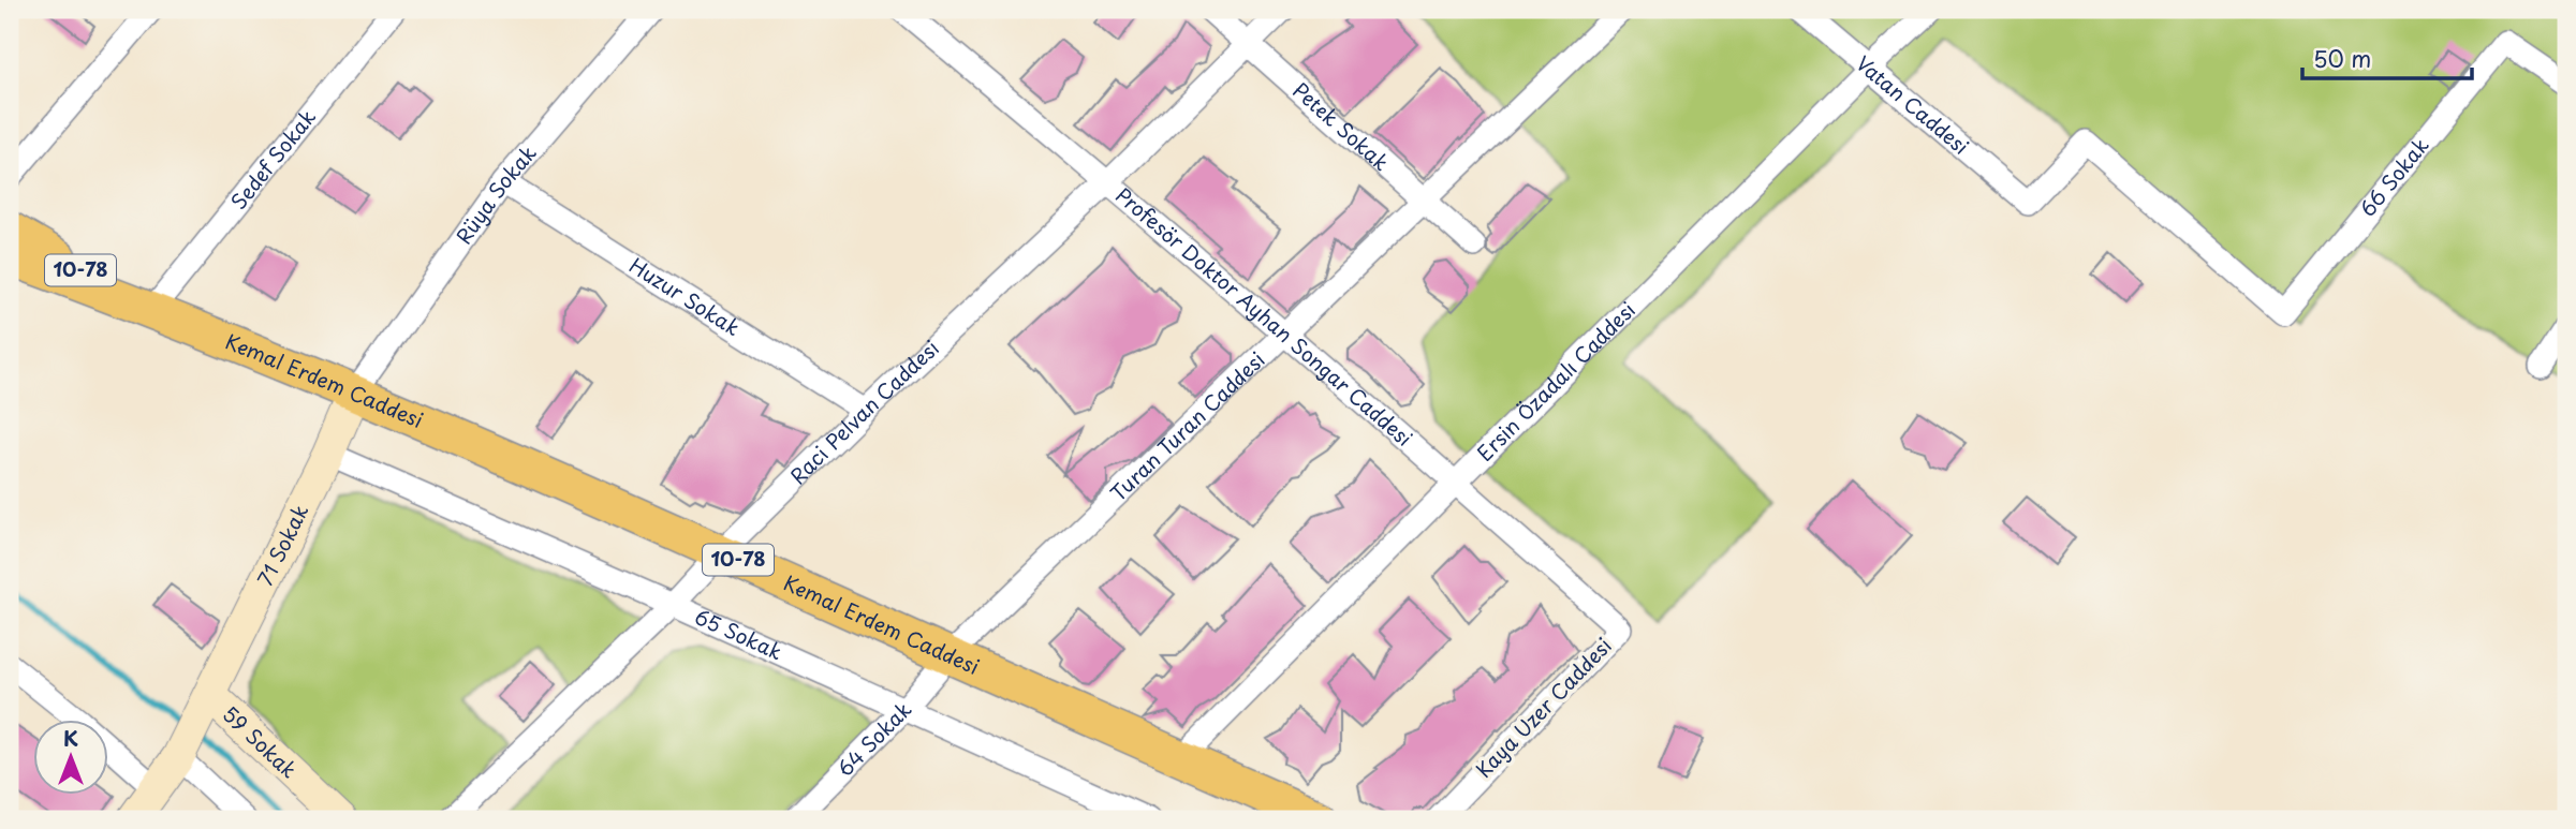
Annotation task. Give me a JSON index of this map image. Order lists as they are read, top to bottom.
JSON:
{
  "streets": {
    "main road": ["10-78", "Kemal Erdem Caddesi"],
    "street": [
      "Vatan Caddesi",
      "Petek Sokak",
      "Sedef Sokak",
      "66 Sokak",
      "Rüya Sokak",
      "Huzur Sokak",
      "Profesör Doktor Ayhan Songar Caddesi",
      "Ersin Özadalı Caddesi",
      "Raci Pelvan Caddesi",
      "Turan Turan Caddesi",
      "71 Sokak",
      "65 Sokak",
      "Kaya Uzer Caddesi",
      "64 Sokak",
      "59 Sokak"
    ]
  },
  "crossings": [
    ["Vatan Caddesi", "66 Sokak"],
    ["Vatan Caddesi", "Ersin Özadalı Caddesi"],
    ["Petek Sokak", "Raci Pelvan Caddesi"],
    ["Petek Sokak", "Turan Turan Caddesi"],
    ["Sedef Sokak", "Kemal Erdem Caddesi"],
    ["Rüya Sokak", "Huzur Sokak"],
    ["Rüya Sokak", "Kemal Erdem Caddesi"],
    ["Rüya Sokak", "71 Sokak"],
    ["Huzur Sokak", "Raci Pelvan Caddesi"],
    ["Profesör Doktor Ayhan Songar Caddesi", "Ersin Özadalı Caddesi"],
    ["Profesör Doktor Ayhan Songar Caddesi", "Raci Pelvan Caddesi"],
    ["Profesör Doktor Ayhan Songar Caddesi", "Turan Turan Caddesi"],
    ["Profesör Doktor Ayhan Songar Caddesi", "Kaya Uzer Caddesi"],
    ["Kemal Erdem Caddesi", "Ersin Özadalı Caddesi"],
    ["Kemal Erdem Caddesi", "Raci Pelvan Caddesi"],
    ["Kemal Erdem Caddesi", "Turan Turan Caddesi"],
    ["Kemal Erdem Caddesi", "71 Sokak"],
    ["Kemal Erdem Caddesi", "64 Sokak"],
    ["Raci Pelvan Caddesi", "65 Sokak"],
    ["Turan Turan Caddesi", "64 Sokak"],
    ["71 Sokak", "65 Sokak"],
    ["71 Sokak", "59 Sokak"],
    ["65 Sokak", "64 Sokak"]
  ],
  "scale_bar": "50 m",
  "north": "top"
}
